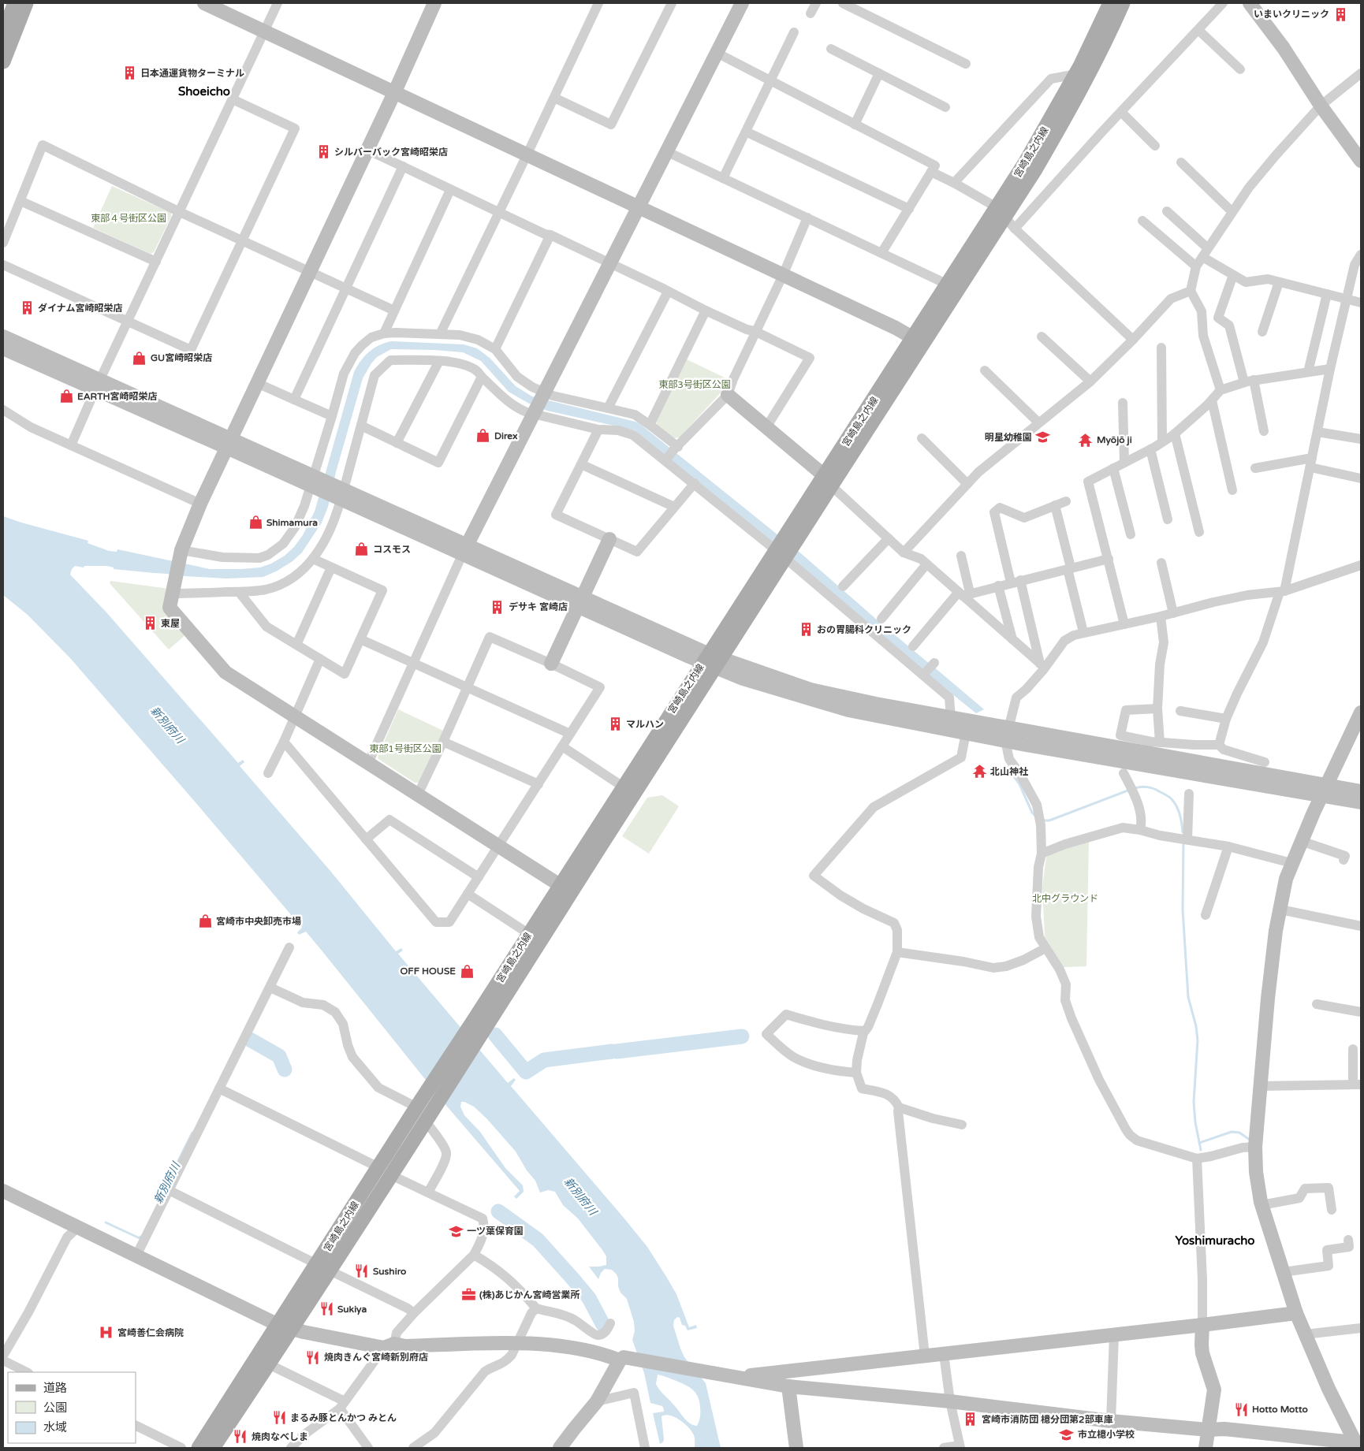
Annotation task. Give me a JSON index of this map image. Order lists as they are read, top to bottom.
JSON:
{
  "streets": {
    "main road": ["宮崎島之内線"]
  },
  "districts": ["Shoeicho", "Yoshimuracho"],
  "water": ["新別府川"],
  "parks": [
    "東部４号街区公園",
    "東部3号街区公園",
    "東部1号街区公園",
    "北中グラウンド"
  ],
  "places": {
    "building": [
      "いまいクリニック",
      "日本通運貨物ターミナル",
      "シルバーバック宮崎昭栄店",
      "ダイナム宮崎昭栄店",
      "デサキ 宮崎店",
      "東屋",
      "おの胃腸科クリニック",
      "マルハン",
      "宮崎市消防団 檍分団第2部車庫"
    ],
    "shop": [
      "GU宮崎昭栄店",
      "EARTH宮崎昭栄店",
      "Direx",
      "Shimamura",
      "コスモス",
      "宮崎市中央卸売市場",
      "OFF HOUSE"
    ],
    "school or university": ["明星幼稚園", "一ツ葉保育園", "市立檍小学校"],
    "temple": ["Myōjō ji", "北山神社"],
    "restaurant": [
      "Sushiro",
      "Sukiya",
      "焼肉きんぐ宮崎新別府店",
      "Hotto Motto",
      "まるみ豚とんかつ みとん",
      "焼肉なべしま"
    ],
    "office": ["(株)あじかん宮崎営業所"],
    "hospital": ["宮崎善仁会病院"]
  },
  "legend": ["道路", "公園", "水域"]
}
